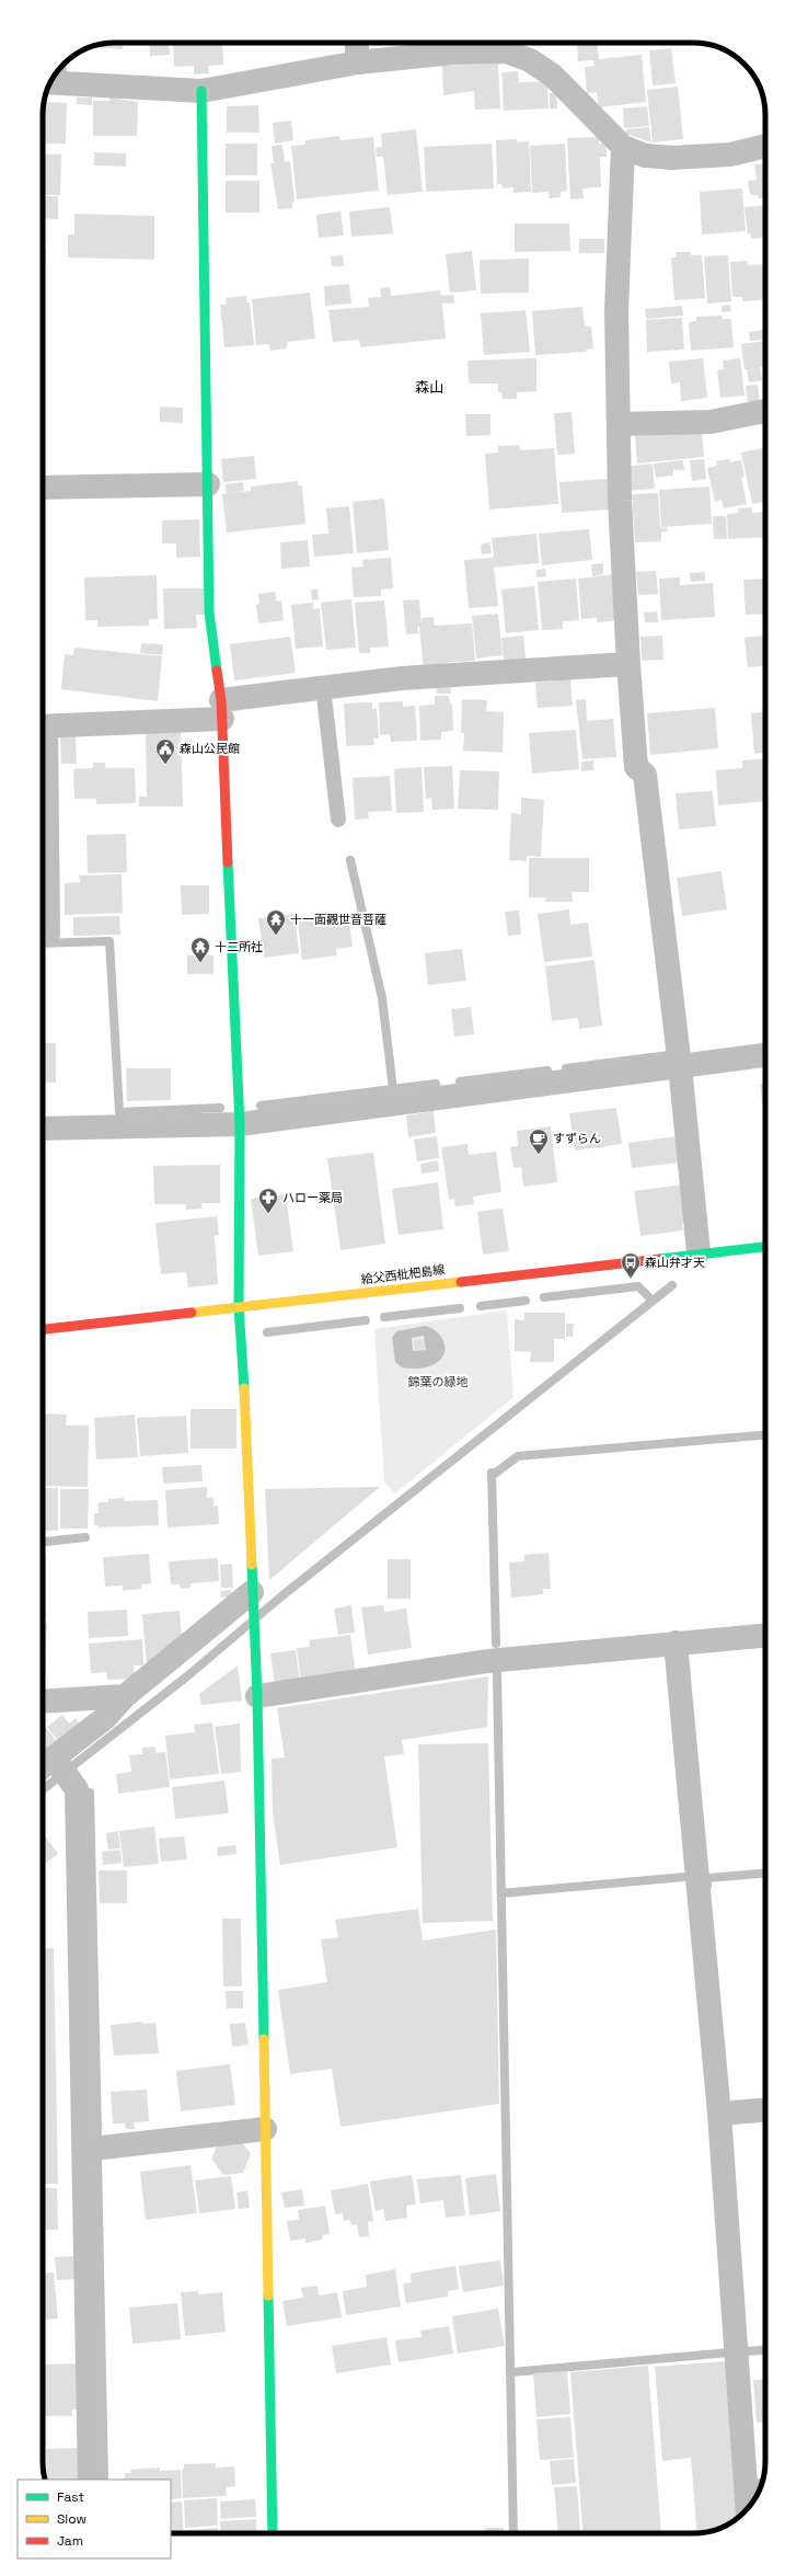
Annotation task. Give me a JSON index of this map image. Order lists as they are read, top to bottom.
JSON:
{
  "streets": {
    "street": ["給父西枇杷島線"]
  },
  "districts": ["森山"],
  "parks": ["錦葉の緑地"],
  "places": {
    "public building": ["森山公民館"],
    "temple": ["十一面觀世音菩薩", "十二所社"],
    "cafe": ["すずらん"],
    "pharmacy": ["ハロー薬局"],
    "bus stop": ["森山弁才天"]
  },
  "legend": ["Fast", "Slow", "Jam"]
}
